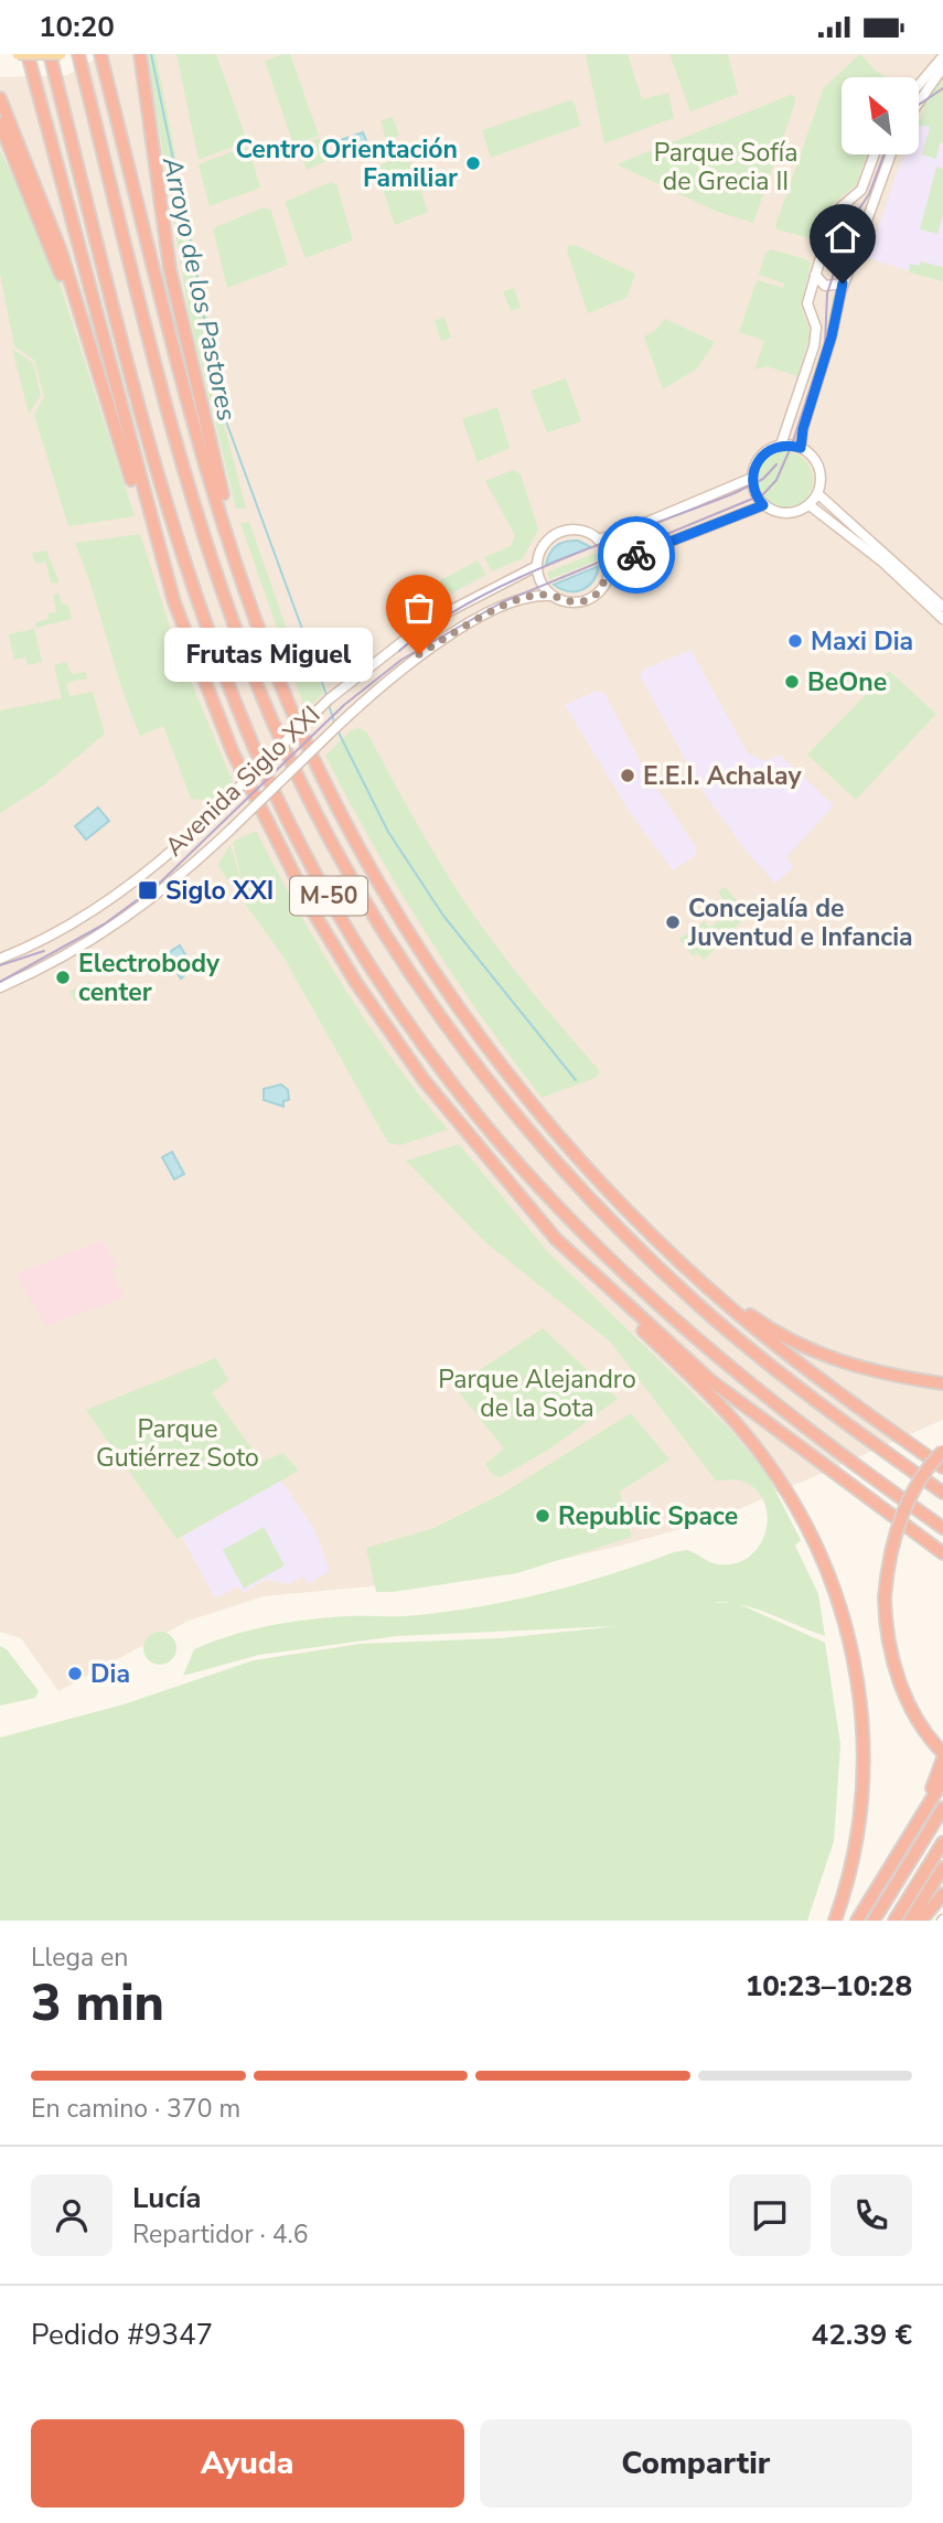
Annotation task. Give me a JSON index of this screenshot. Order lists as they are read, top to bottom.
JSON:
{
  "streets": {
    "highway": ["M-50"],
    "street": ["Avenida Siglo XXI"]
  },
  "water": ["Arroyo de los Pastores"],
  "parks": ["Parque Sofía de Grecia II", "Parque Alejandro de la Sota", "Parque Gutiérrez Soto"],
  "places": {
    "other": [
      "Centro Orientación Familiar",
      "Maxi Dia",
      "Frutas Miguel",
      "BeOne",
      "E.E.I. Achalay",
      "Concejalía de Juventud e Infancia",
      "Electrobody center",
      "Republic Space",
      "Dia"
    ],
    "transit": ["Siglo XXI"]
  },
  "north": "top left",
  "page": {
    "status": "10:20",
    "bubble": "Frutas Miguel",
    "heading": ["3 min", "Llega en", "10:23–10:28"],
    "panel": [
      "Lucía",
      "Repartidor · 4.6",
      "Pedido #9347",
      "42.39 €"
    ],
    "bar": "En camino · 370 m",
    "buttons": ["Ayuda", "Compartir"]
  }
}
